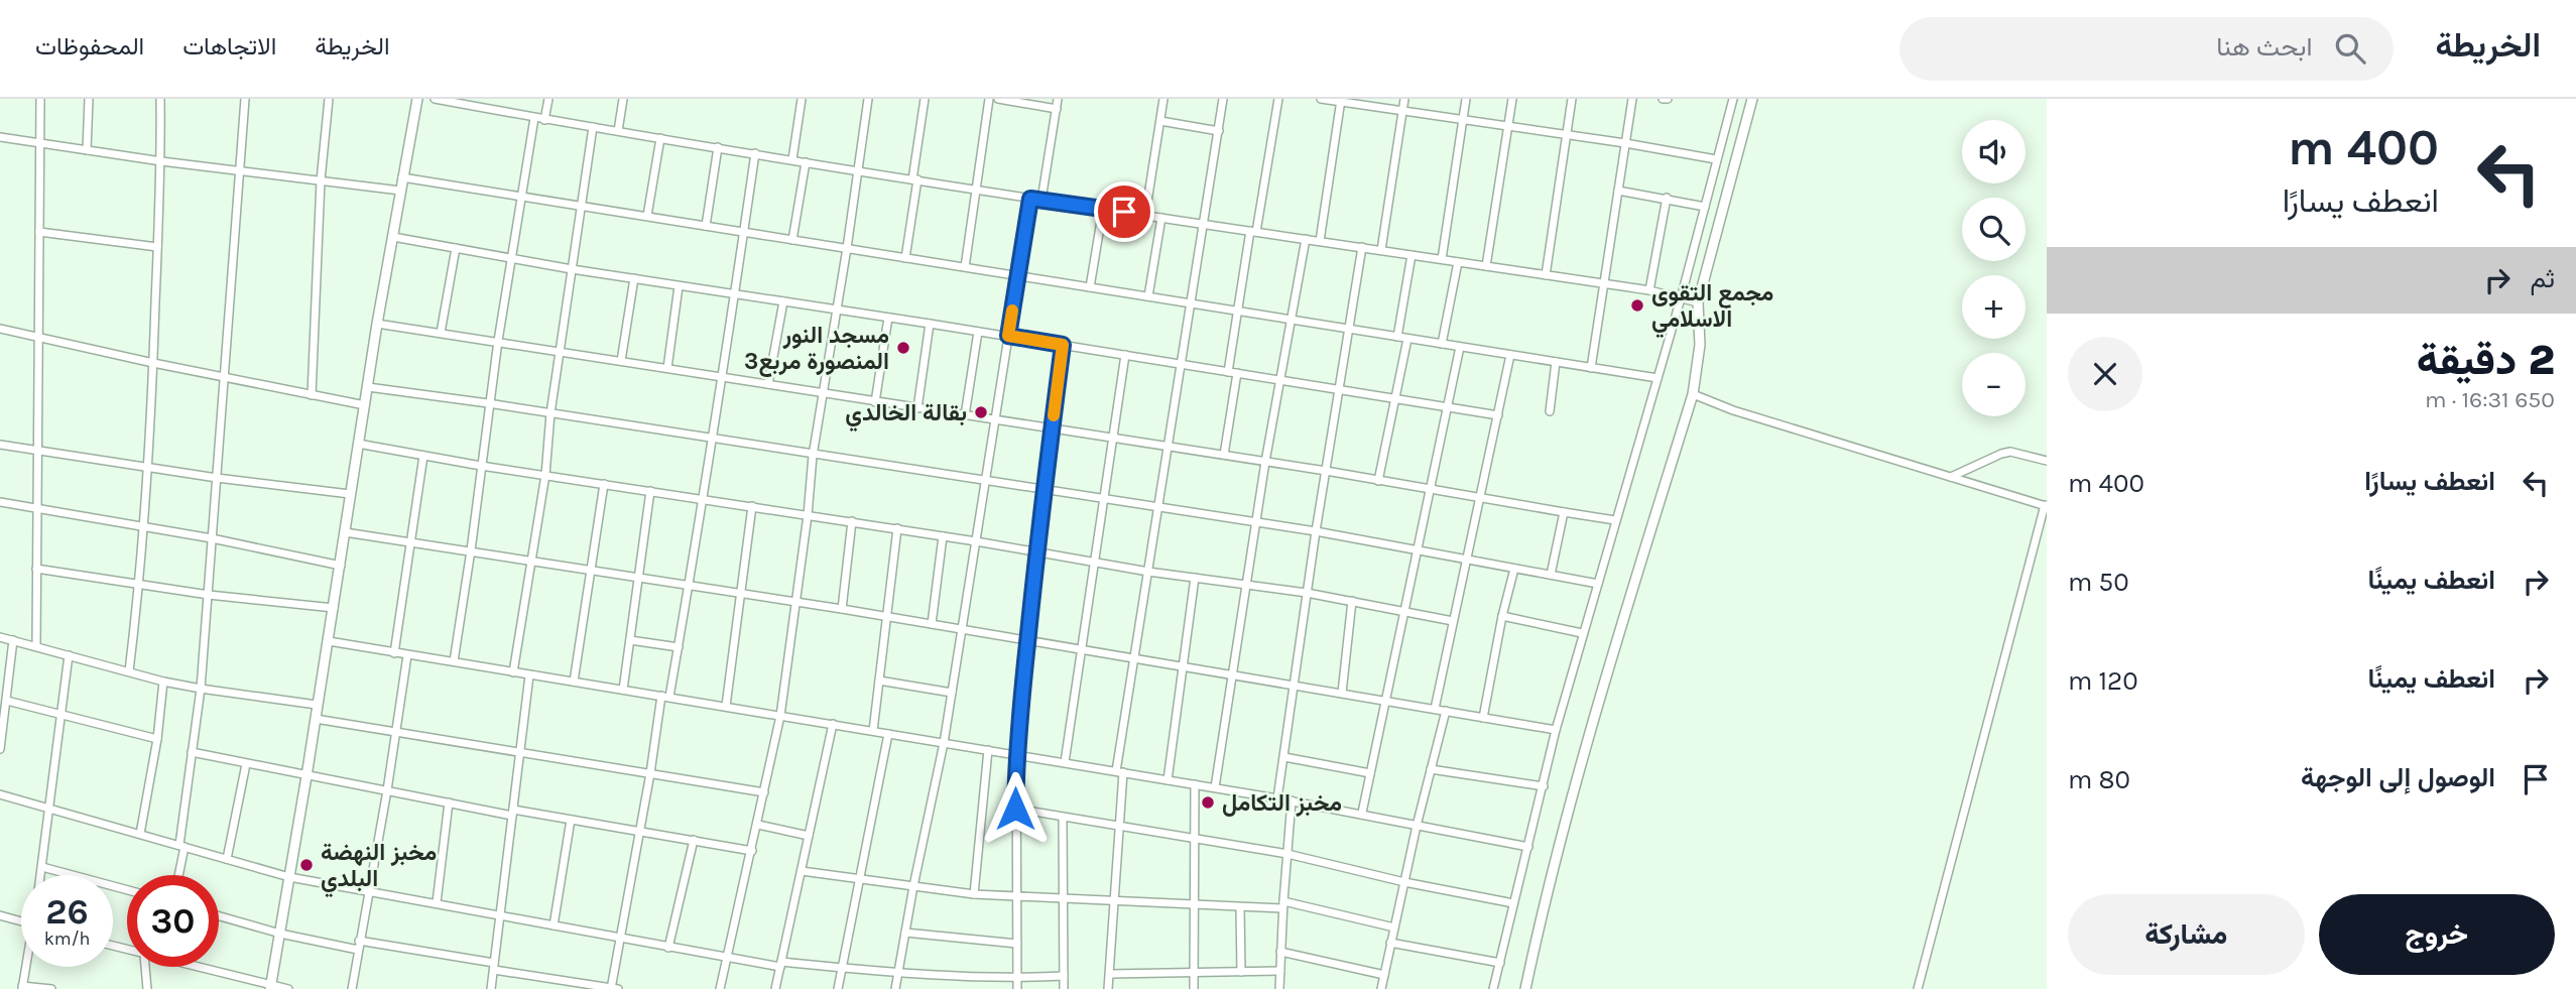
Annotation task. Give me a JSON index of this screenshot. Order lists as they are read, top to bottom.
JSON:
{
  "places": [
    "مجمع التقوى الاسلامي",
    "مسجد النور المنصورة مربع3",
    "بقالة الخالدي",
    "مخبز التكامل",
    "مخبز النهضة البلدي"
  ],
  "page": {
    "header": "الخريطة",
    "search": "ابحث هنا",
    "nav": ["الخريطة", "الاتجاهات", "المحفوظات"],
    "turn": ["400 m", "انعطف يسارًا"],
    "map_buttons": ["+", "−"],
    "then": "ثم",
    "heading": ["2 دقيقة", "650 m · 16:31"],
    "list": [
      {
        "name": "انعطف يسارًا",
        "value": "400 m"
      },
      {
        "name": "انعطف يمينًا",
        "value": "50 m"
      },
      {
        "name": "انعطف يمينًا",
        "value": "120 m"
      },
      {
        "name": "الوصول إلى الوجهة",
        "value": "80 m"
      }
    ],
    "speed": "26 km/h",
    "limit": "30",
    "buttons": ["خروج", "مشاركة"]
  }
}
